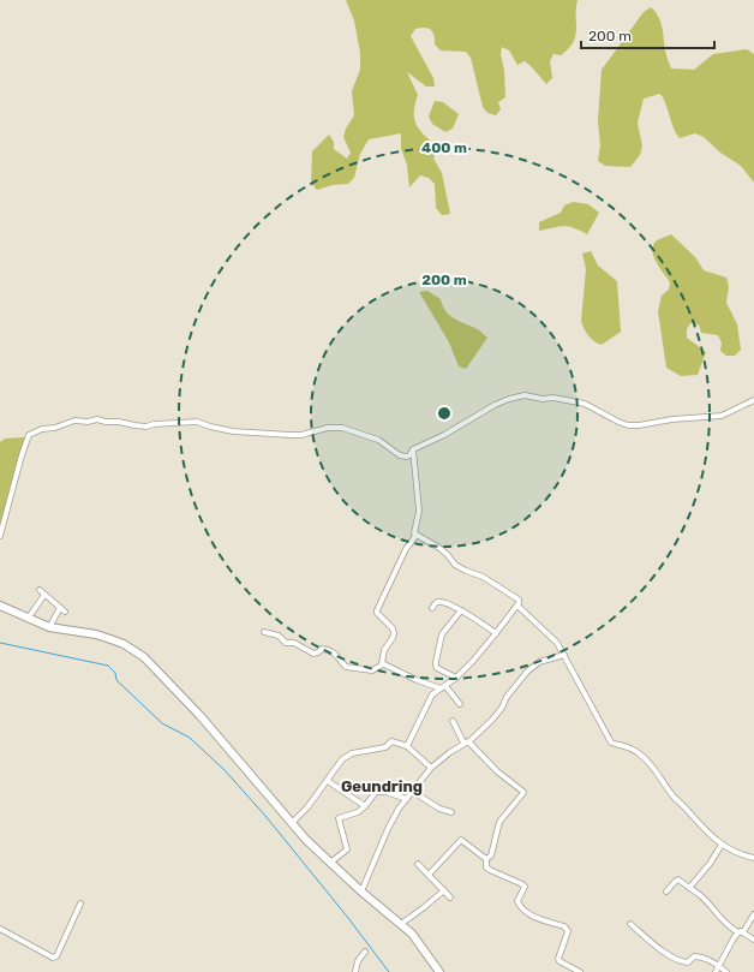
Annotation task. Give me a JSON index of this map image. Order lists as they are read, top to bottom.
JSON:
{
  "districts": ["Geundring"],
  "scale_bar": "200 m",
  "rings": ["400 m", "200 m"]
}
